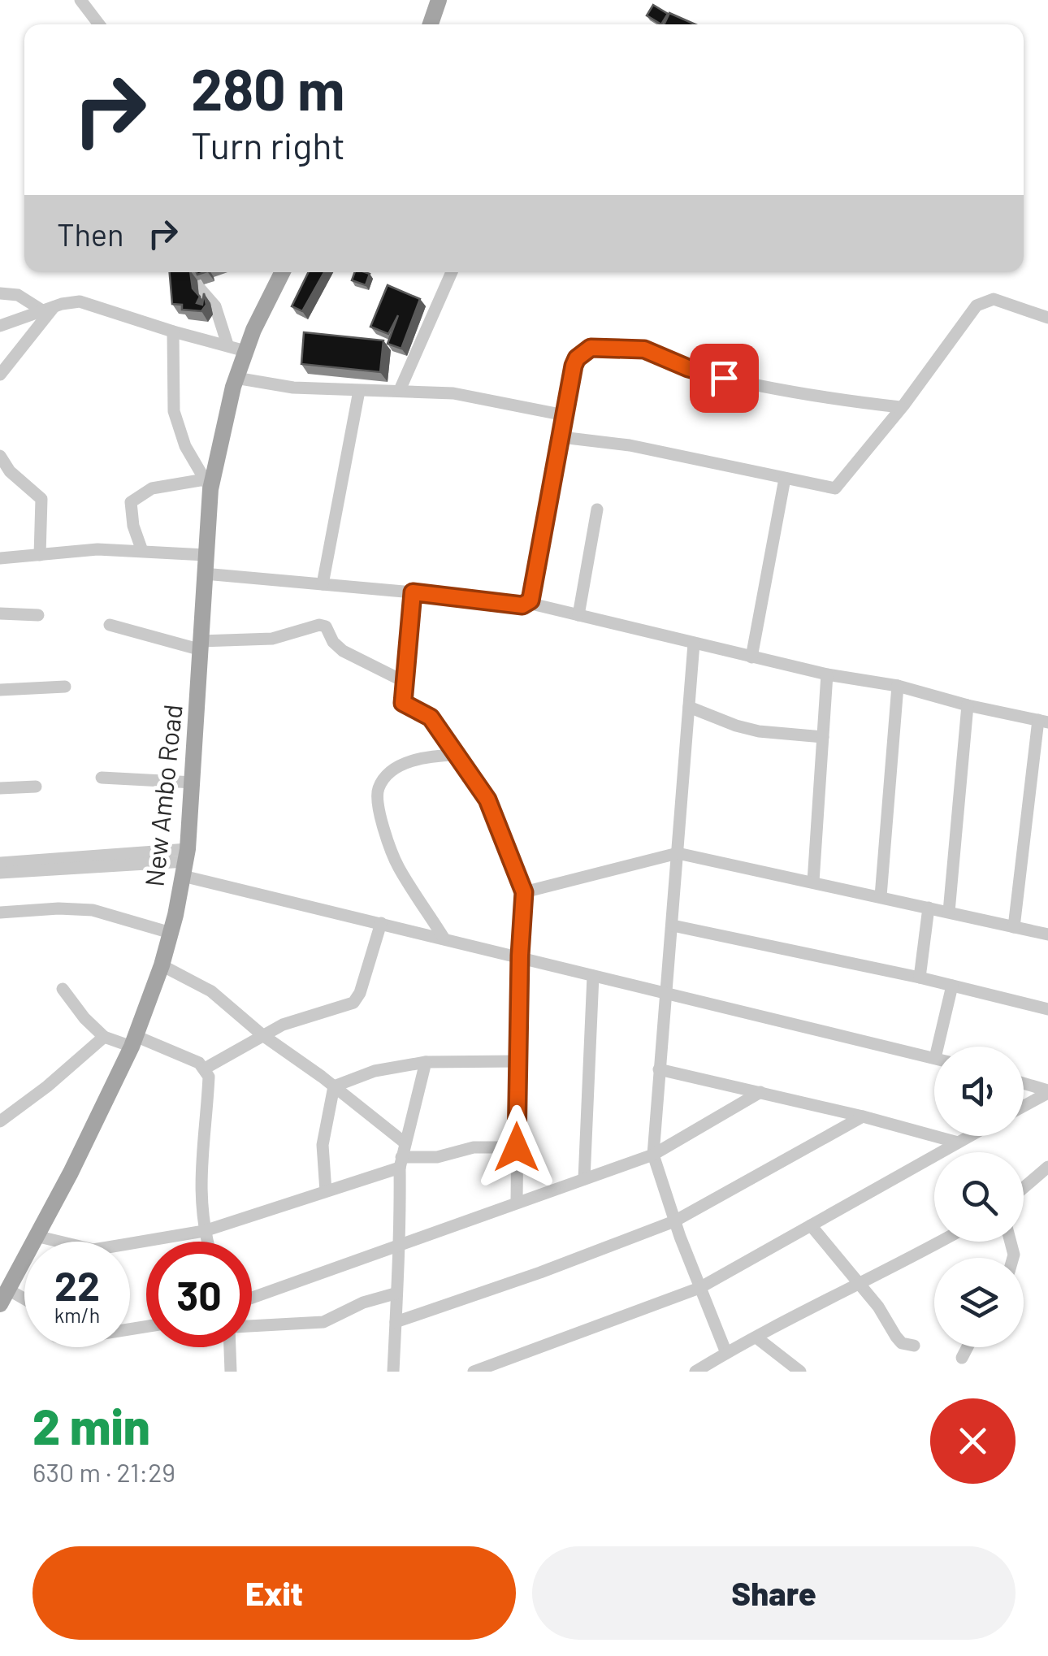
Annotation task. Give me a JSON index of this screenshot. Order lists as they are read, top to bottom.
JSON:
{
  "streets": {
    "main road": ["New Ambo Road"]
  },
  "page": {
    "turn": ["280 m", "Turn right"],
    "then": "Then",
    "speed": "22 km/h",
    "limit": "30",
    "heading": ["2 min", "630 m · 21:29"],
    "buttons": ["Exit", "Share"]
  }
}
